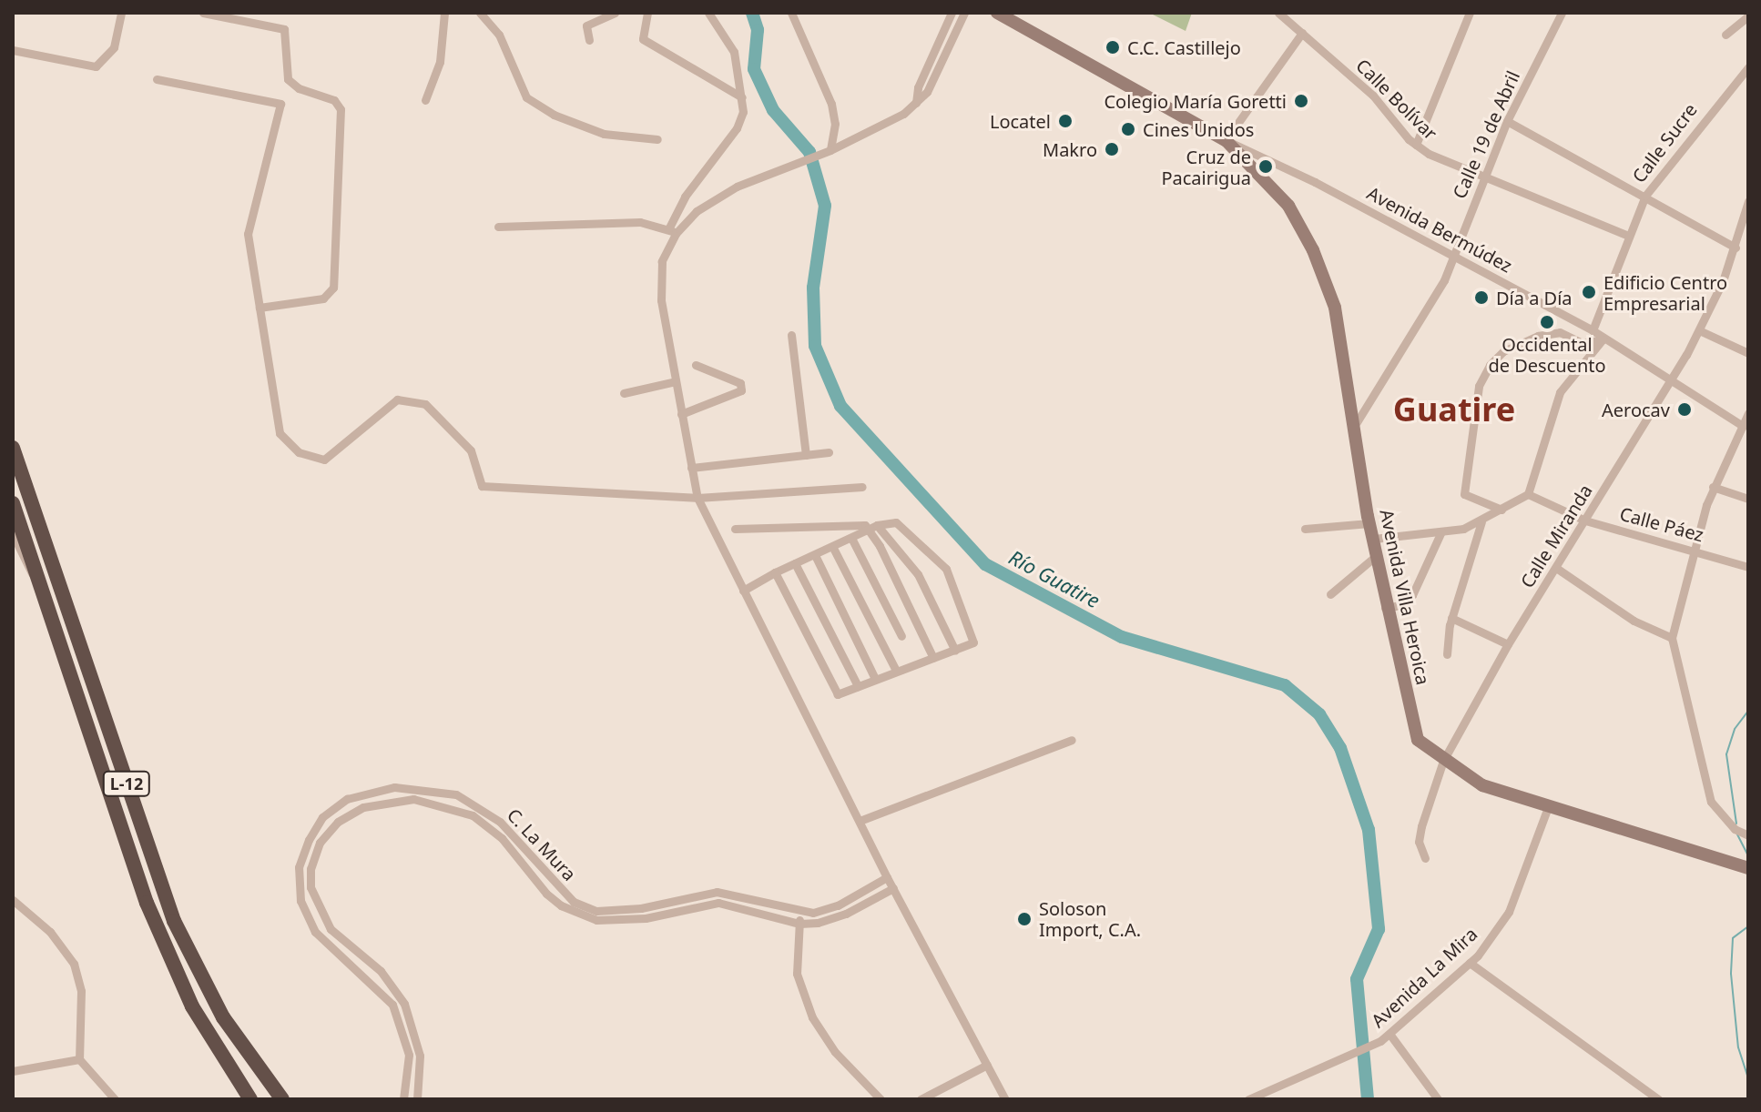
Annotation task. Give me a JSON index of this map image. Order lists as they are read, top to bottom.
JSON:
{
  "streets": {
    "highway": ["L-12"],
    "main road": ["Avenida Villa Heroica"],
    "street": [
      "Calle Bolívar",
      "Calle 19 de Abril",
      "Calle Sucre",
      "Avenida Bermúdez",
      "Calle Páez",
      "Calle Miranda",
      "C. La Mura",
      "Avenida La Mira"
    ]
  },
  "crossings": [
    ["Calle Bolívar", "Calle 19 de Abril"],
    ["Calle Bolívar", "Calle Sucre"],
    ["Calle 19 de Abril", "Avenida Bermúdez"],
    ["Calle 19 de Abril", "Avenida Villa Heroica"],
    ["Calle Sucre", "Avenida Bermúdez"],
    ["Avenida Bermúdez", "Calle Miranda"],
    ["Avenida Bermúdez", "Avenida Villa Heroica"],
    ["Calle Páez", "Calle Miranda"],
    ["Calle Miranda", "Avenida Villa Heroica"],
    ["Avenida Villa Heroica", "Avenida La Mira"]
  ],
  "districts": ["Guatire"],
  "water": ["Río Guatire"],
  "places": [
    "C.C. Castillejo",
    "Colegio María Goretti",
    "Locatel",
    "Cines Unidos",
    "Makro",
    "Cruz de Pacairigua",
    "Edificio Centro Empresarial",
    "Día a Día",
    "Occidental de Descuento",
    "Aerocav",
    "Soloson Import, C.A."
  ]
}
